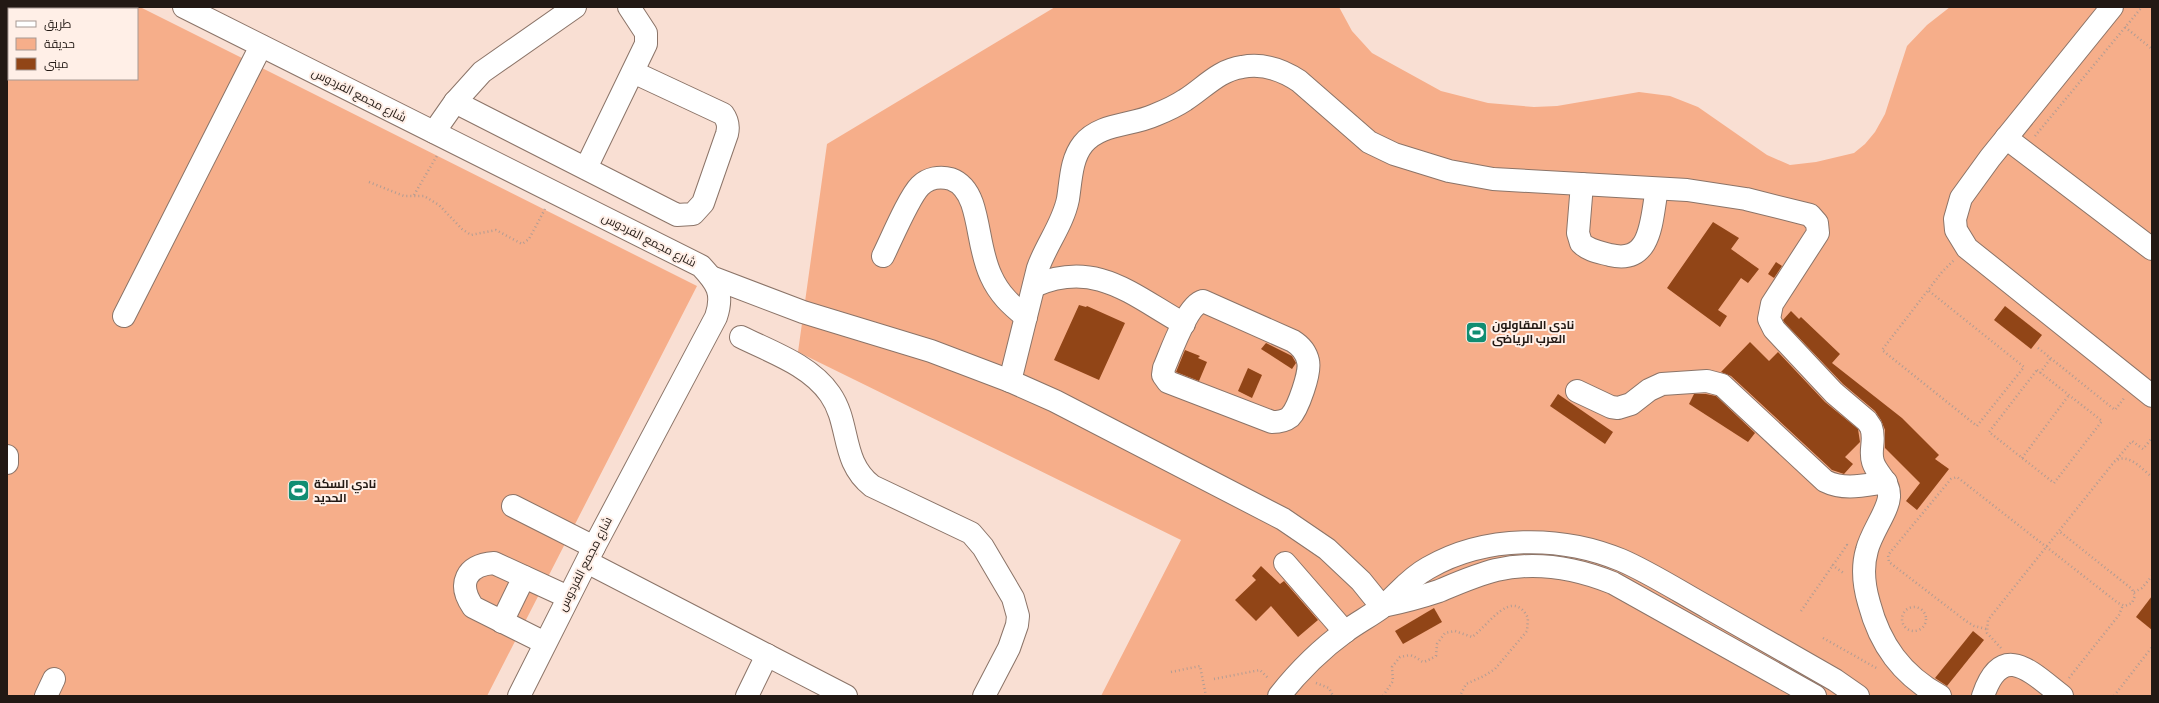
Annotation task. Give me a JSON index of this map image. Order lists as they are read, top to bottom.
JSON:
{
  "streets": {
    "street": ["شارع مجمع الفردوس"]
  },
  "places": {
    "sports": ["نادى المقاولون العرب الرياضى", "نادي السكة الحديد"]
  },
  "legend": ["طريق", "حديقة", "مبنى"]
}
